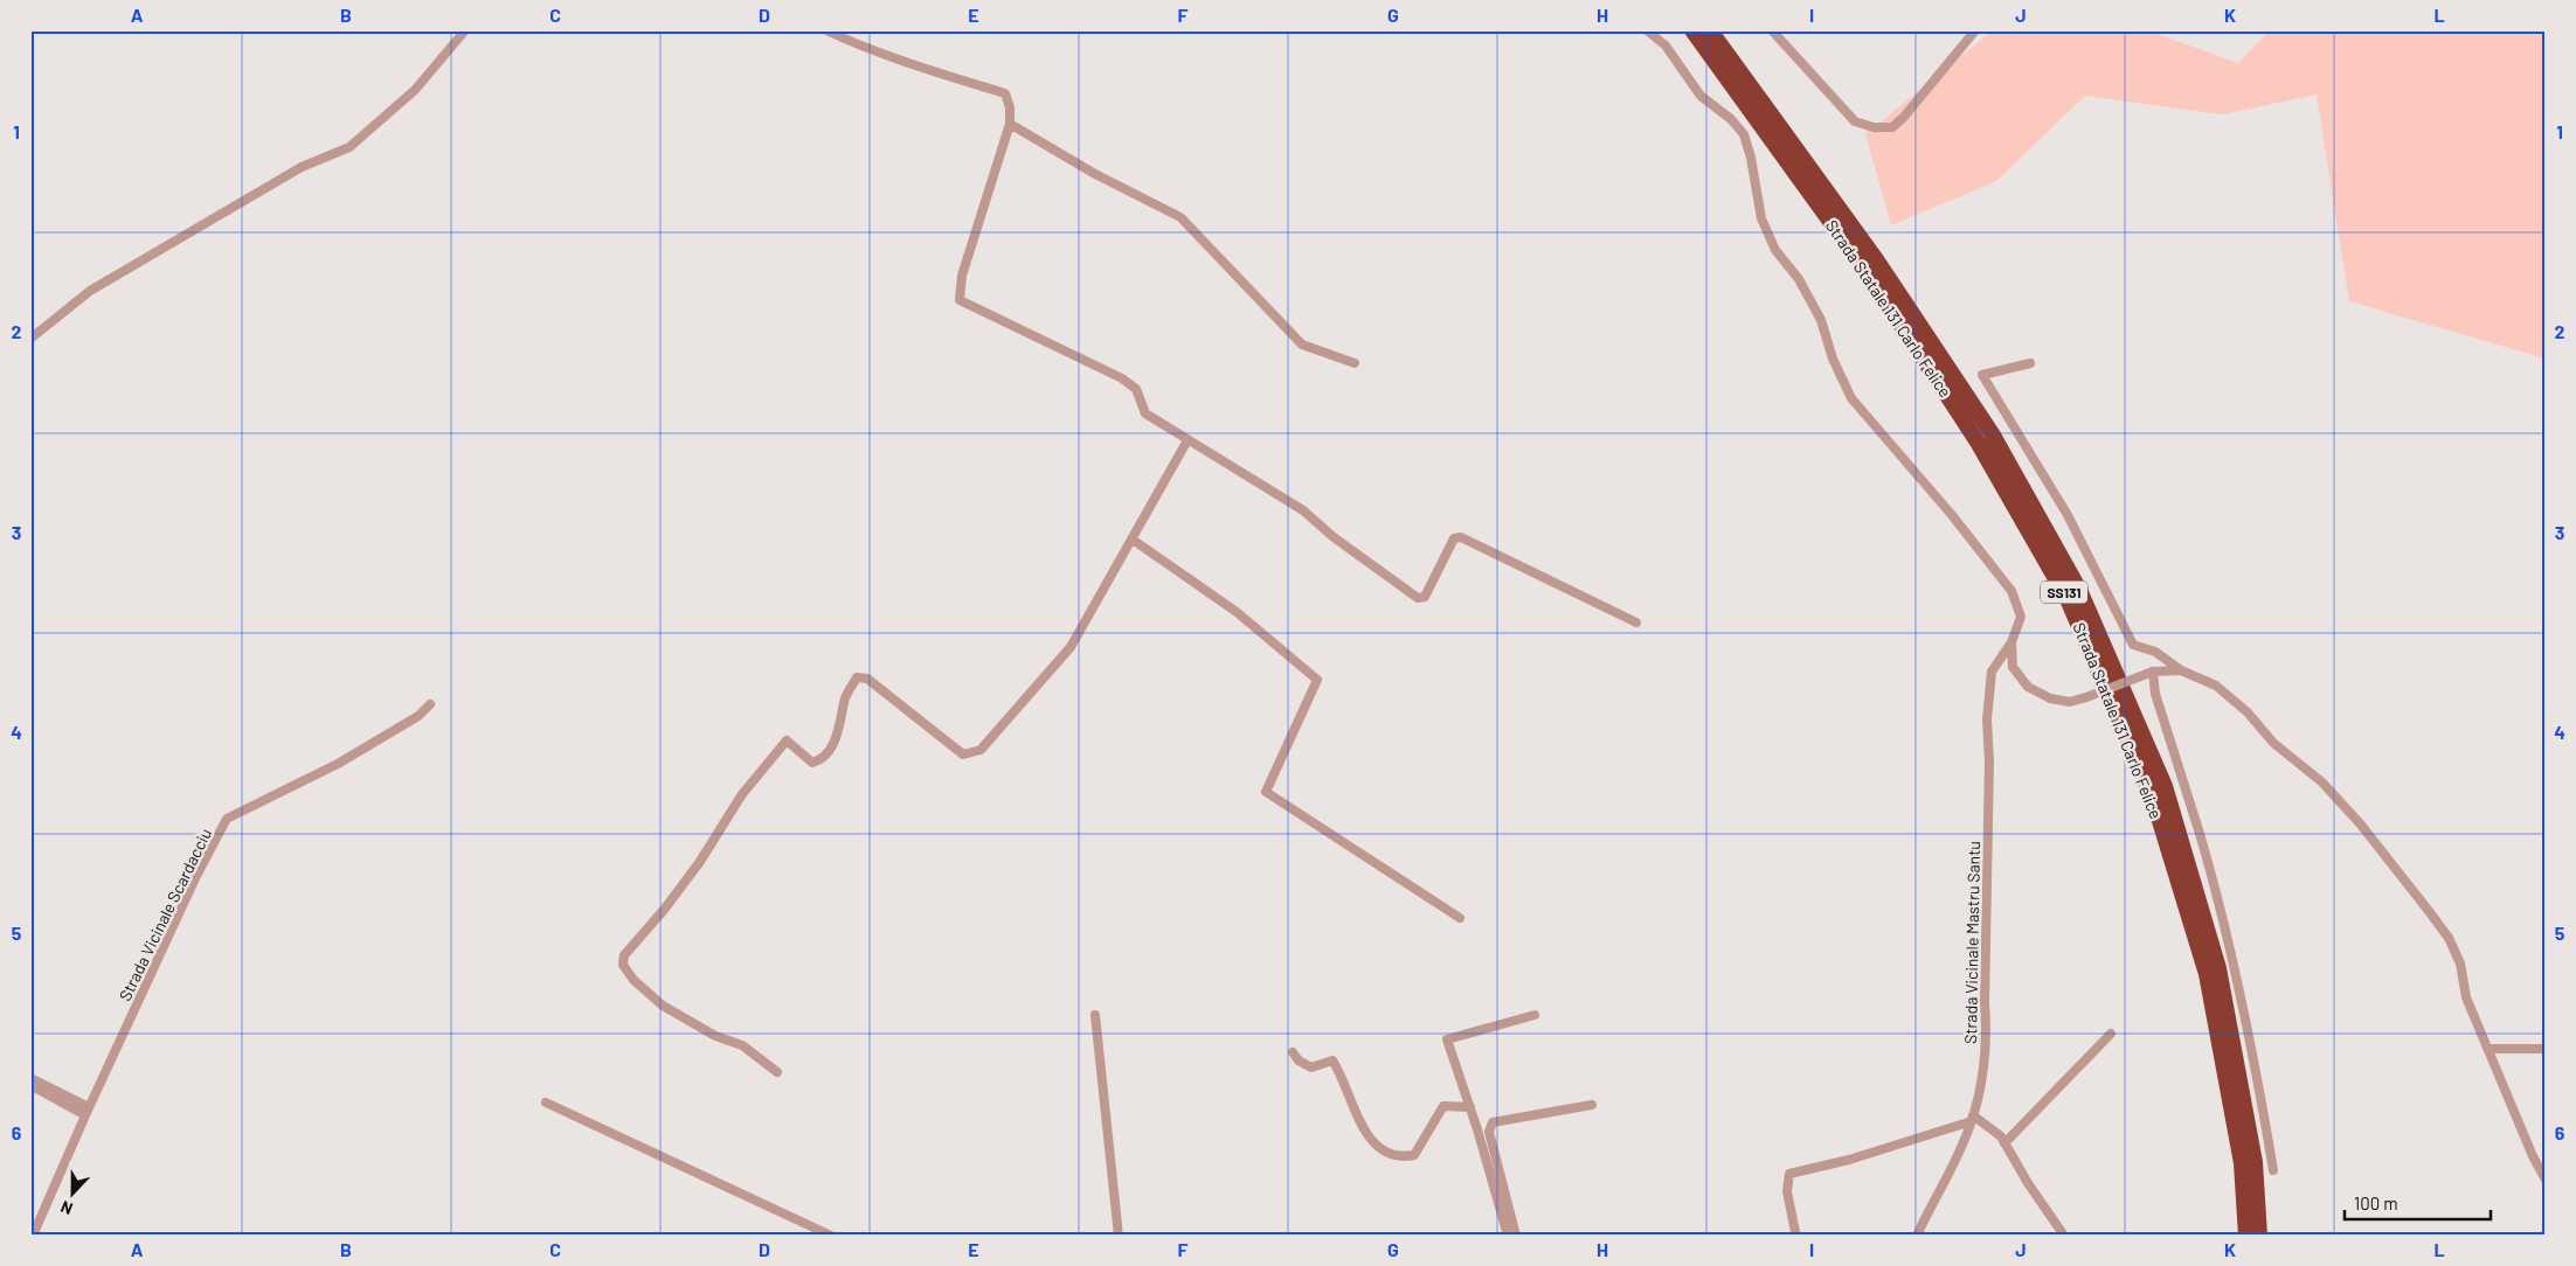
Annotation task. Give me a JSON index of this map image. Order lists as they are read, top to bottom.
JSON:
{
  "streets": {
    "highway": ["Strada Statale 131 Carlo Felice", "SS131"],
    "street": ["Strada Vicinale Scardacciu", "Strada Vicinale Mastru Santu"]
  },
  "scale_bar": "100 m",
  "north": "bottom",
  "grid": {
    "columns": [
      "A",
      "B",
      "C",
      "D",
      "E",
      "F",
      "G",
      "H",
      "I",
      "J",
      "K",
      "L"
    ],
    "rows": [
      "1",
      "2",
      "3",
      "4",
      "5",
      "6"
    ]
  }
}
